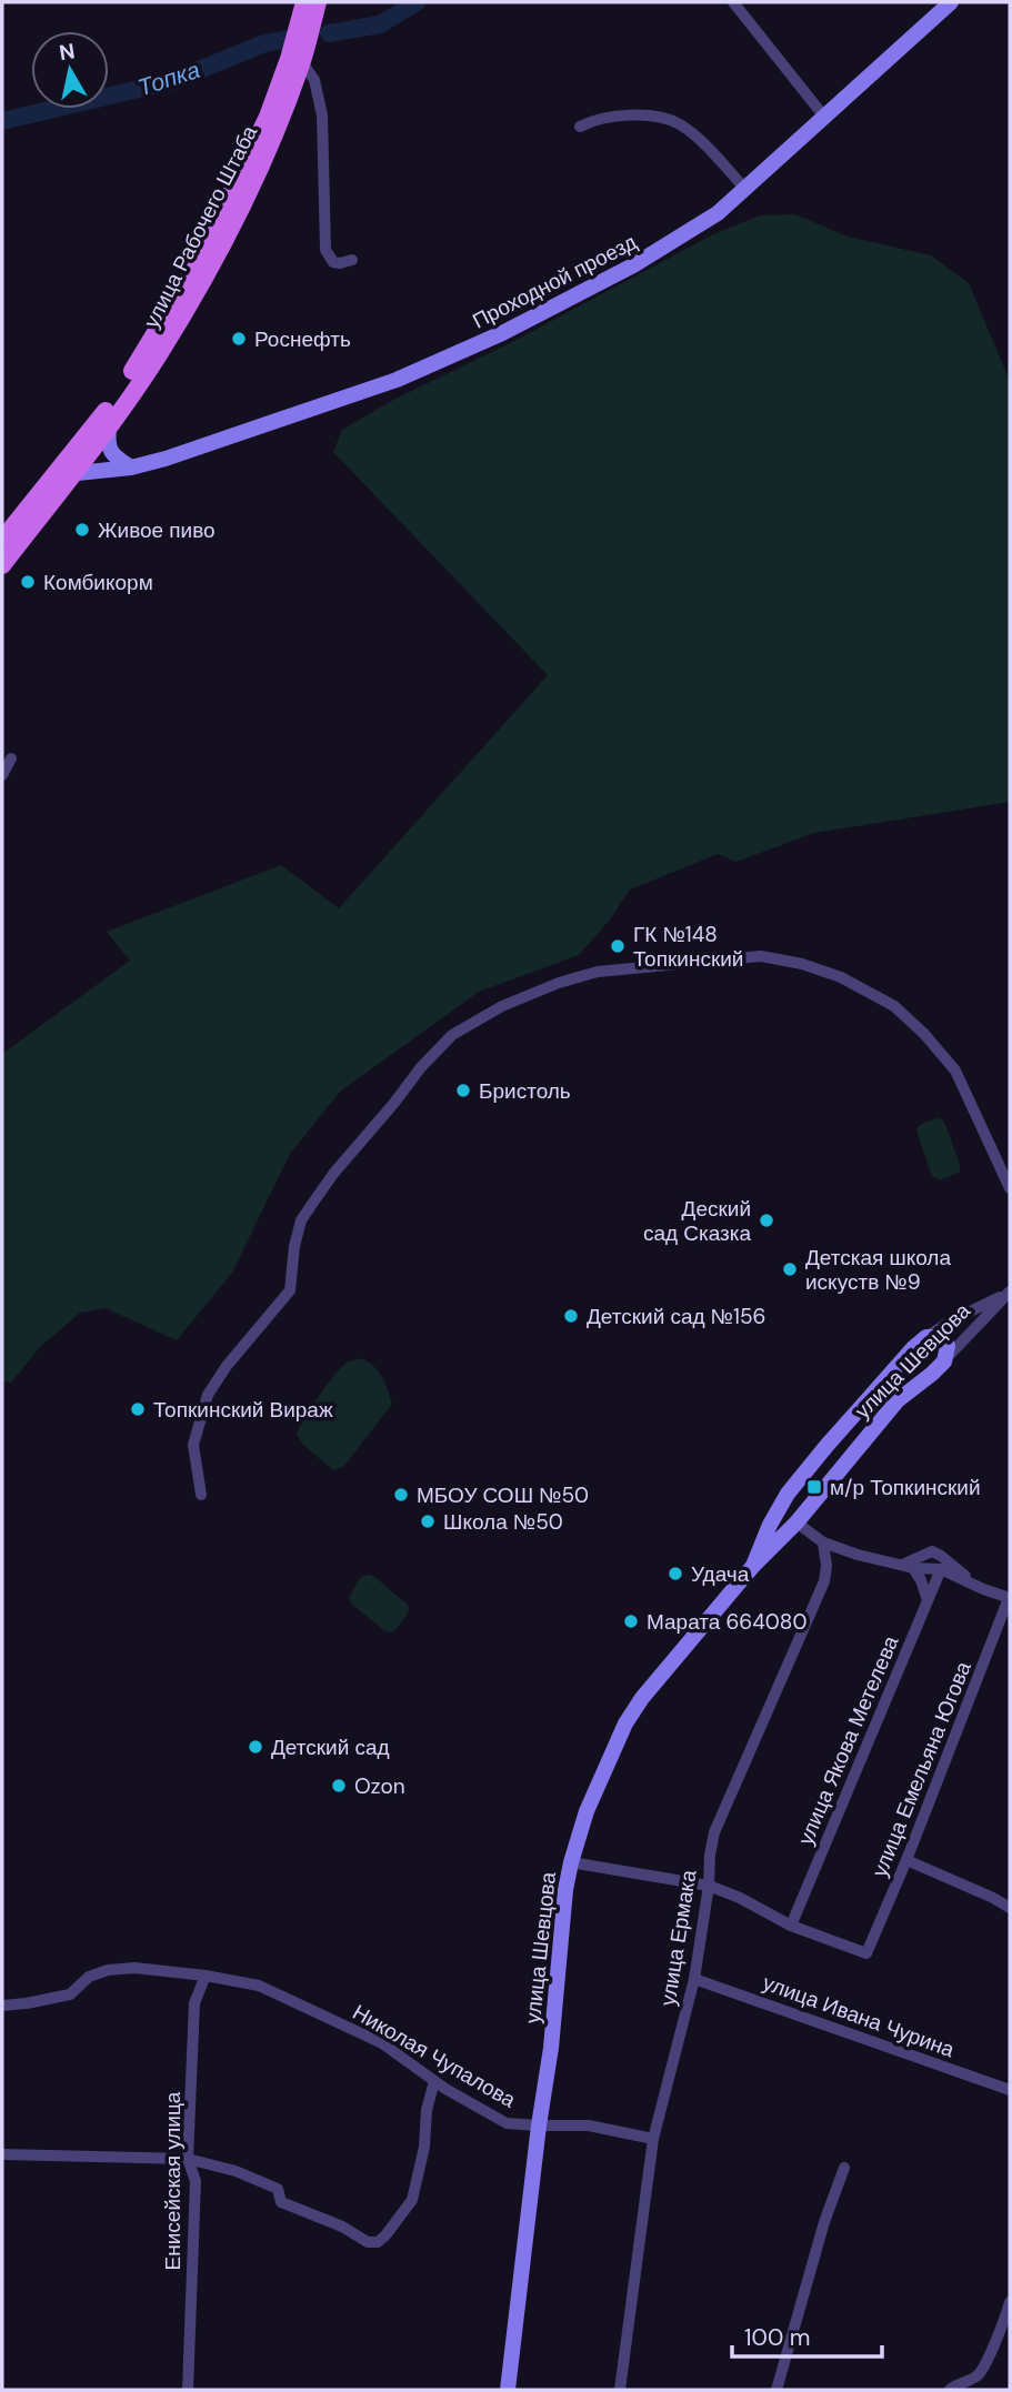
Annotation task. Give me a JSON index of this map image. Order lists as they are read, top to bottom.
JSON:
{
  "streets": {
    "main road": ["улица Рабочего Штаба", "Проходной проезд", "улица Шевцова"],
    "street": [
      "улица Якова Метелева",
      "улица Емельяна Югова",
      "улица Ермака",
      "улица Ивана Чурина",
      "Николая Чупалова",
      "Енисейская улица"
    ]
  },
  "crossings": [
    ["улица Рабочего Штаба", "Проходной проезд"],
    ["улица Шевцова", "Николая Чупалова"],
    ["улица Якова Метелева", "улица Емельяна Югова"],
    ["улица Ермака", "улица Ивана Чурина"],
    ["улица Ермака", "Николая Чупалова"],
    ["Николая Чупалова", "Енисейская улица"]
  ],
  "water": ["Топка"],
  "places": {
    "other": [
      "Роснефть",
      "Живое пиво",
      "Комбикорм",
      "ГК №148 Топкинский",
      "Бристоль",
      "Деский сад Сказка",
      "Детская школа искуств №9",
      "Детский сад №156",
      "Топкинский Вираж",
      "МБОУ СОШ №50",
      "Школа №50",
      "Удача",
      "Марата 664080",
      "Детский сад",
      "Ozon"
    ],
    "transit": ["м/р Топкинский"]
  },
  "scale_bar": "100 m",
  "north": "top"
}
